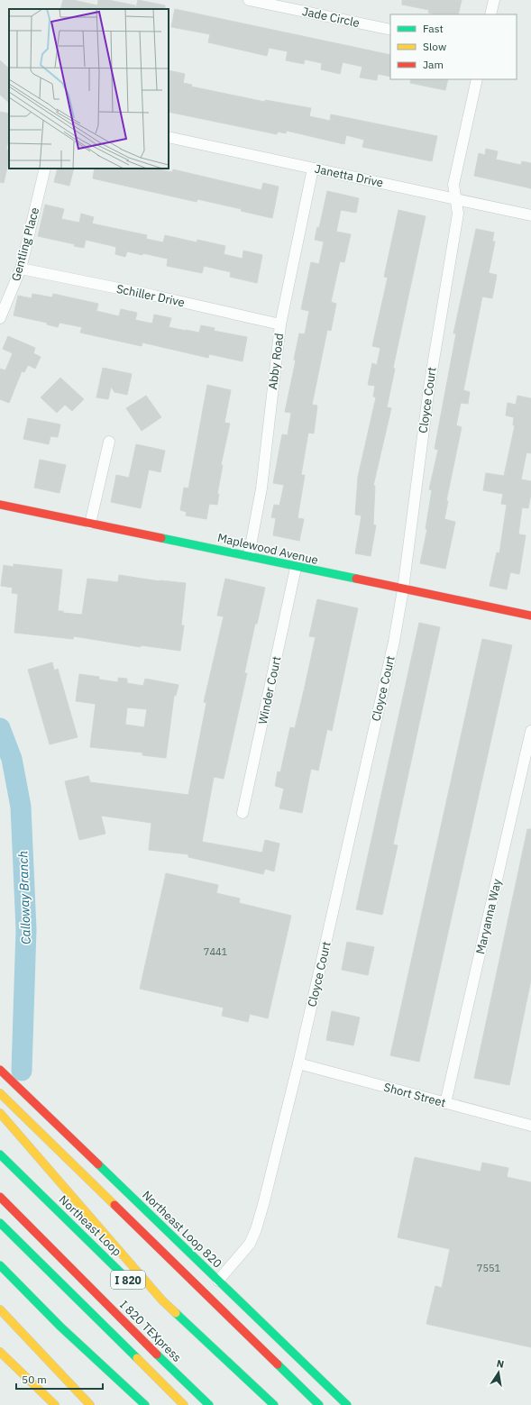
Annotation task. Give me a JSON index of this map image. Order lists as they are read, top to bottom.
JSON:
{
  "streets": {
    "main road": [
      "Maplewood Avenue",
      "Northeast Loop",
      "Northeast Loop 820",
      "I 820",
      "I 820 TEXpress"
    ],
    "street": [
      "Jade Circle",
      "Janetta Drive",
      "Gentling Place",
      "Schiller Drive",
      "Abby Road",
      "Cloyce Court",
      "Winder Court",
      "Maryanna Way",
      "Short Street"
    ]
  },
  "crossings": [
    ["Janetta Drive", "Abby Road"],
    ["Janetta Drive", "Cloyce Court"],
    ["Gentling Place", "Schiller Drive"],
    ["Schiller Drive", "Abby Road"],
    ["Abby Road", "Maplewood Avenue"],
    ["Cloyce Court", "Maplewood Avenue"],
    ["Cloyce Court", "Short Street"],
    ["Cloyce Court", "Northeast Loop 820"],
    ["Maplewood Avenue", "Winder Court"],
    ["Maryanna Way", "Short Street"]
  ],
  "water": ["Calloway Branch"],
  "house_numbers": ["7441", "7551"],
  "legend": ["Fast", "Slow", "Jam"],
  "scale_bar": "50 m",
  "north": "top"
}
